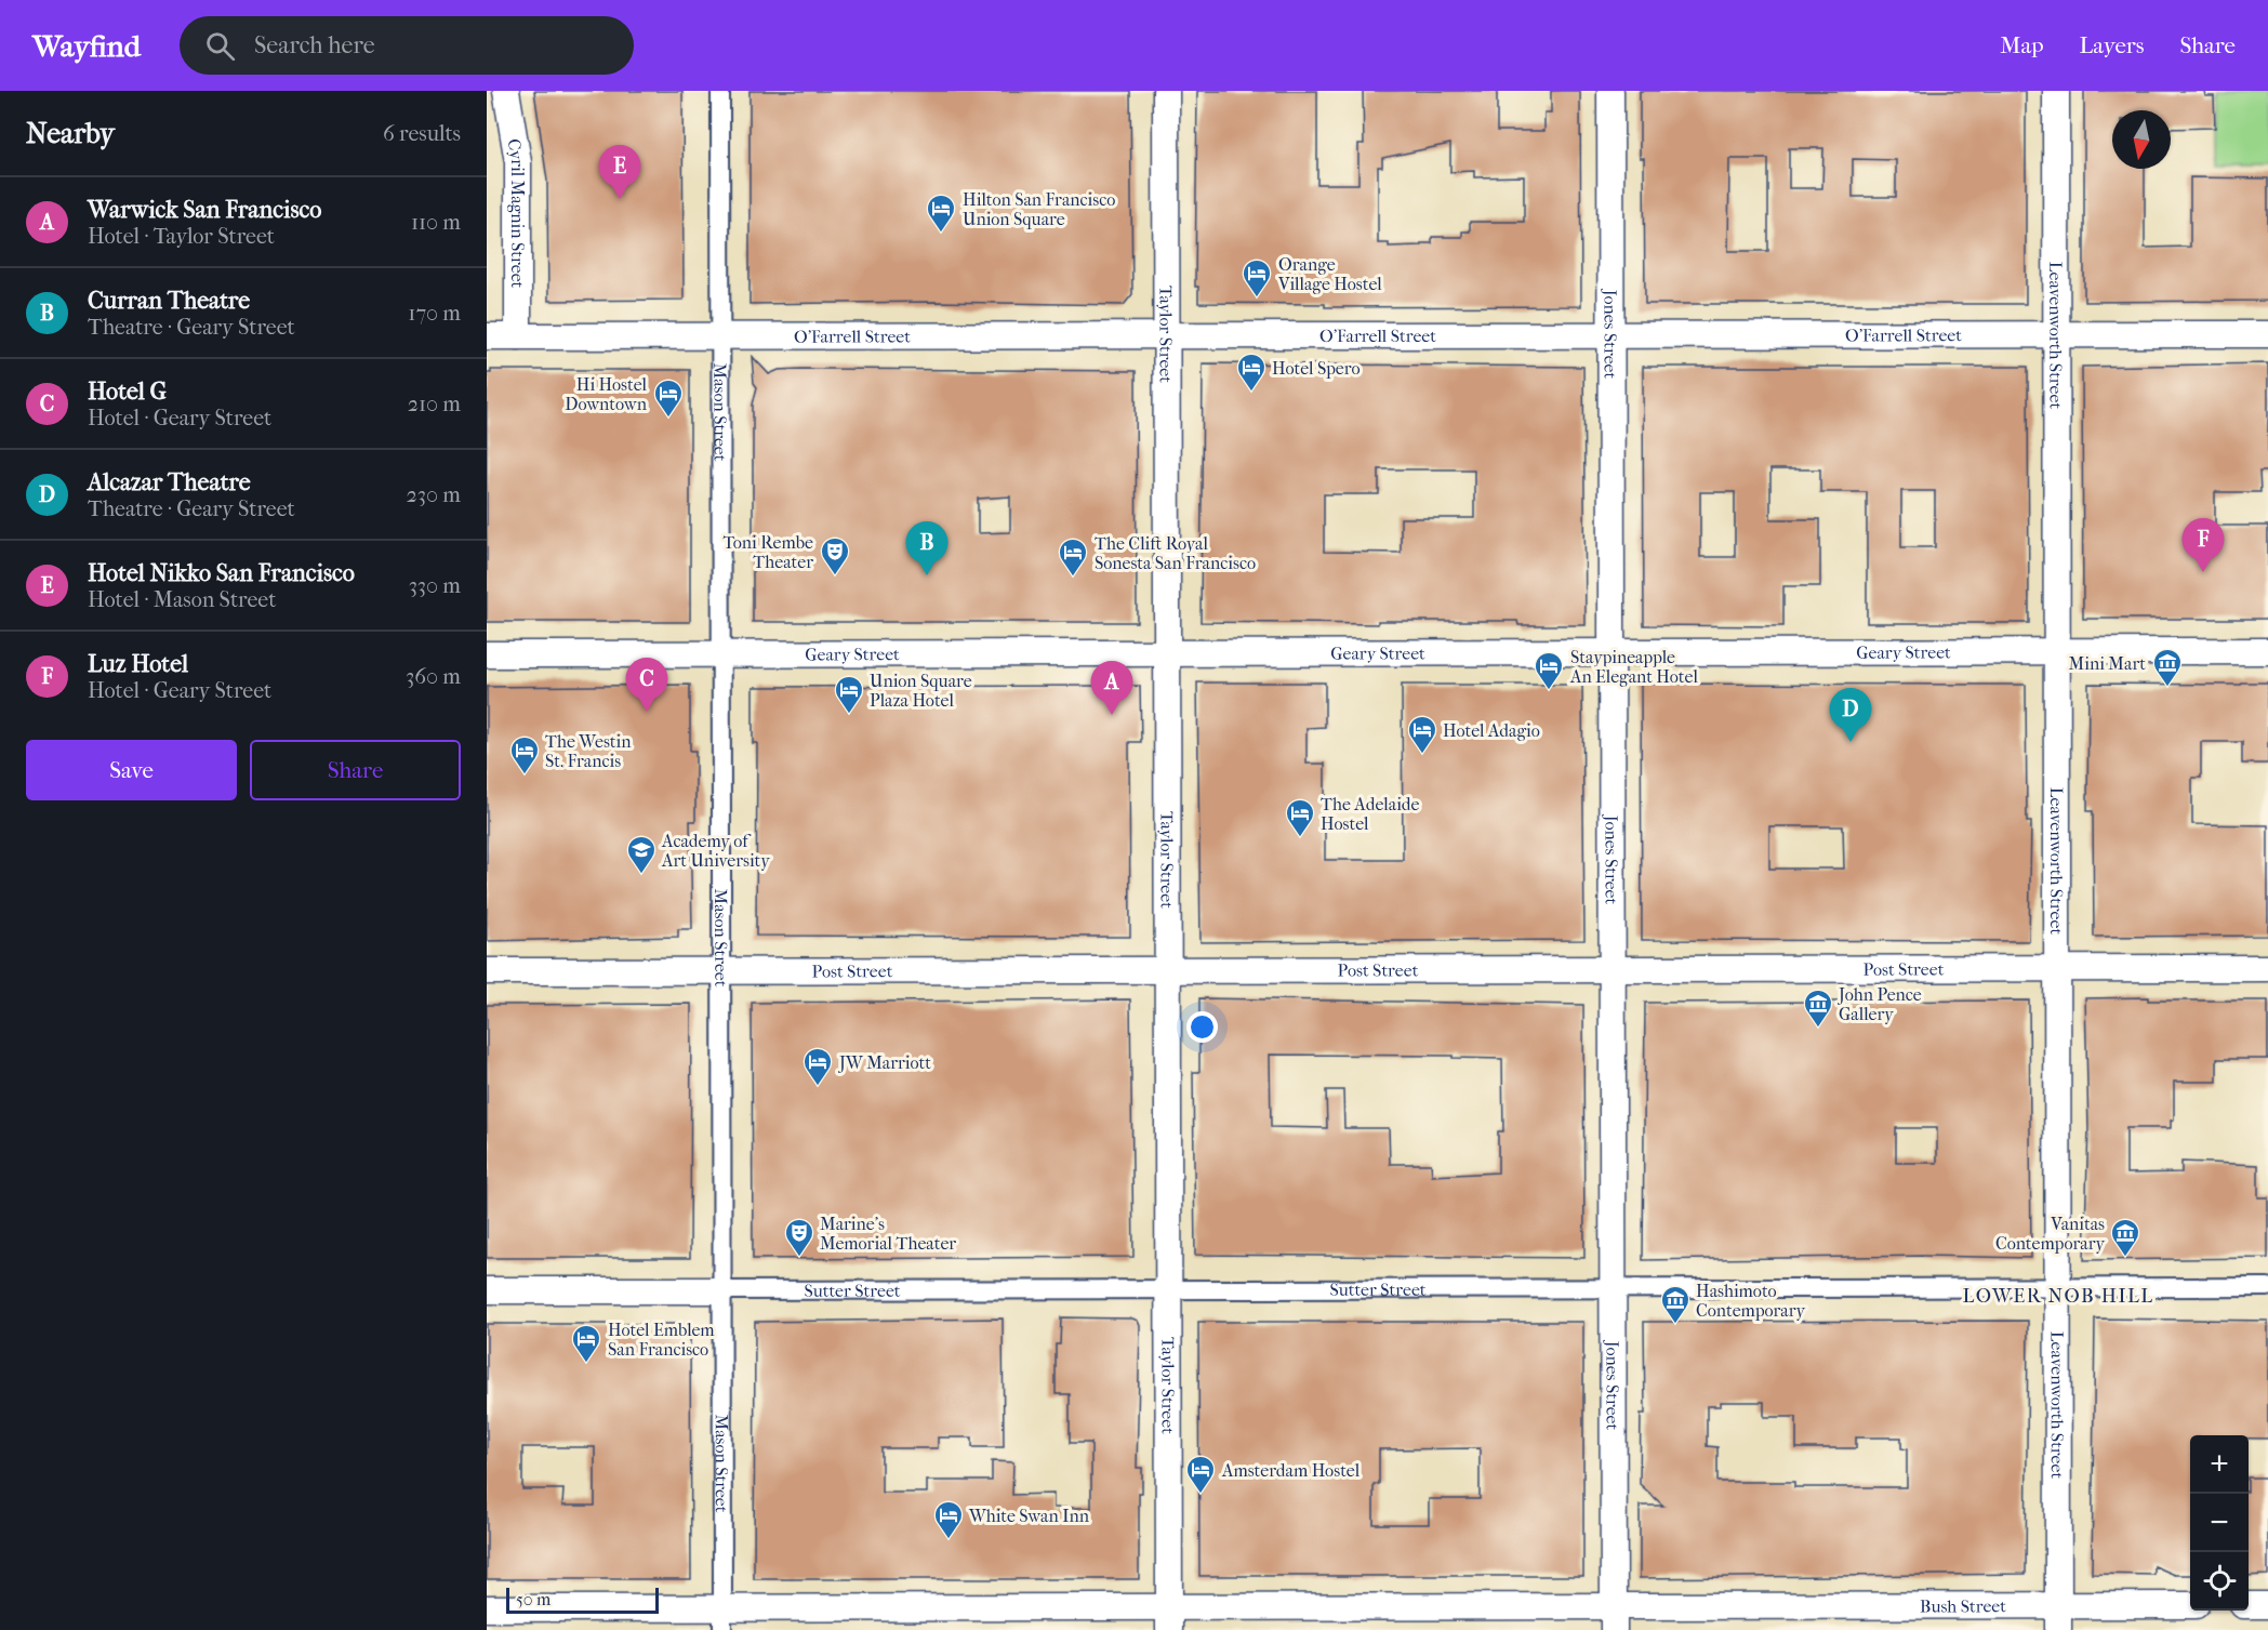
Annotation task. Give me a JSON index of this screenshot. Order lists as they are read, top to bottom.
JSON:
{
  "streets": {
    "main road": [
      "Cyril Magnin Street",
      "O'Farrell Street",
      "Taylor Street",
      "Jones Street",
      "Leavenworth Street",
      "Geary Street",
      "Post Street",
      "Sutter Street",
      "Bush Street"
    ],
    "street": ["Mason Street"]
  },
  "crossings": [
    ["Cyril Magnin Street", "O'Farrell Street"],
    ["O'Farrell Street", "Taylor Street"],
    ["O'Farrell Street", "Jones Street"],
    ["O'Farrell Street", "Leavenworth Street"],
    ["O'Farrell Street", "Mason Street"],
    ["Taylor Street", "Geary Street"],
    ["Taylor Street", "Post Street"],
    ["Taylor Street", "Sutter Street"],
    ["Taylor Street", "Bush Street"],
    ["Jones Street", "Geary Street"],
    ["Jones Street", "Post Street"],
    ["Jones Street", "Sutter Street"],
    ["Jones Street", "Bush Street"],
    ["Leavenworth Street", "Geary Street"],
    ["Leavenworth Street", "Post Street"],
    ["Leavenworth Street", "Sutter Street"],
    ["Leavenworth Street", "Bush Street"],
    ["Mason Street", "Geary Street"],
    ["Mason Street", "Post Street"],
    ["Mason Street", "Sutter Street"],
    ["Mason Street", "Bush Street"]
  ],
  "districts": ["LOWER NOB HILL"],
  "places": {
    "hotel": [
      "Hilton San Francisco Union Square",
      "Orange Village Hostel",
      "Hotel Spero",
      "Hi Hostel Downtown",
      "The Clift Royal Sonesta San Francisco",
      "Staypineapple An Elegant Hotel",
      "Union Square Plaza Hotel",
      "Hotel Adagio",
      "The Westin St. Francis",
      "The Adelaide Hostel",
      "JW Marriott",
      "Hotel Emblem San Francisco",
      "Amsterdam Hostel",
      "White Swan Inn"
    ],
    "theatre": ["Toni Rembe Theater", "Marine's Memorial Theater"],
    "museum": [
      "Mini Mart",
      "John Pence Gallery",
      "Vanitas Contemporary",
      "Hashimoto Contemporary"
    ],
    "school or university": ["Academy of Art University"]
  },
  "scale_bar": "50 m",
  "north": "bottom",
  "page": {
    "header": "Wayfind",
    "search": "Search here",
    "nav": ["Map", "Layers", "Share"],
    "heading": ["Nearby", "6 results"],
    "pins": [
      "E",
      "F",
      "B",
      "C",
      "A",
      "D"
    ],
    "list": [
      {
        "mark": "A",
        "name": "Warwick San Francisco",
        "note": "Hotel · Taylor Street",
        "value": "110 m"
      },
      {
        "mark": "B",
        "name": "Curran Theatre",
        "note": "Theatre · Geary Street",
        "value": "170 m"
      },
      {
        "mark": "C",
        "name": "Hotel G",
        "note": "Hotel · Geary Street",
        "value": "210 m"
      },
      {
        "mark": "D",
        "name": "Alcazar Theatre",
        "note": "Theatre · Geary Street",
        "value": "230 m"
      },
      {
        "mark": "E",
        "name": "Hotel Nikko San Francisco",
        "note": "Hotel · Mason Street",
        "value": "330 m"
      },
      {
        "mark": "F",
        "name": "Luz Hotel",
        "note": "Hotel · Geary Street",
        "value": "360 m"
      }
    ],
    "buttons": ["Save", "Share"],
    "map_buttons": ["+", "−"],
    "scale": "50 m"
  }
}
